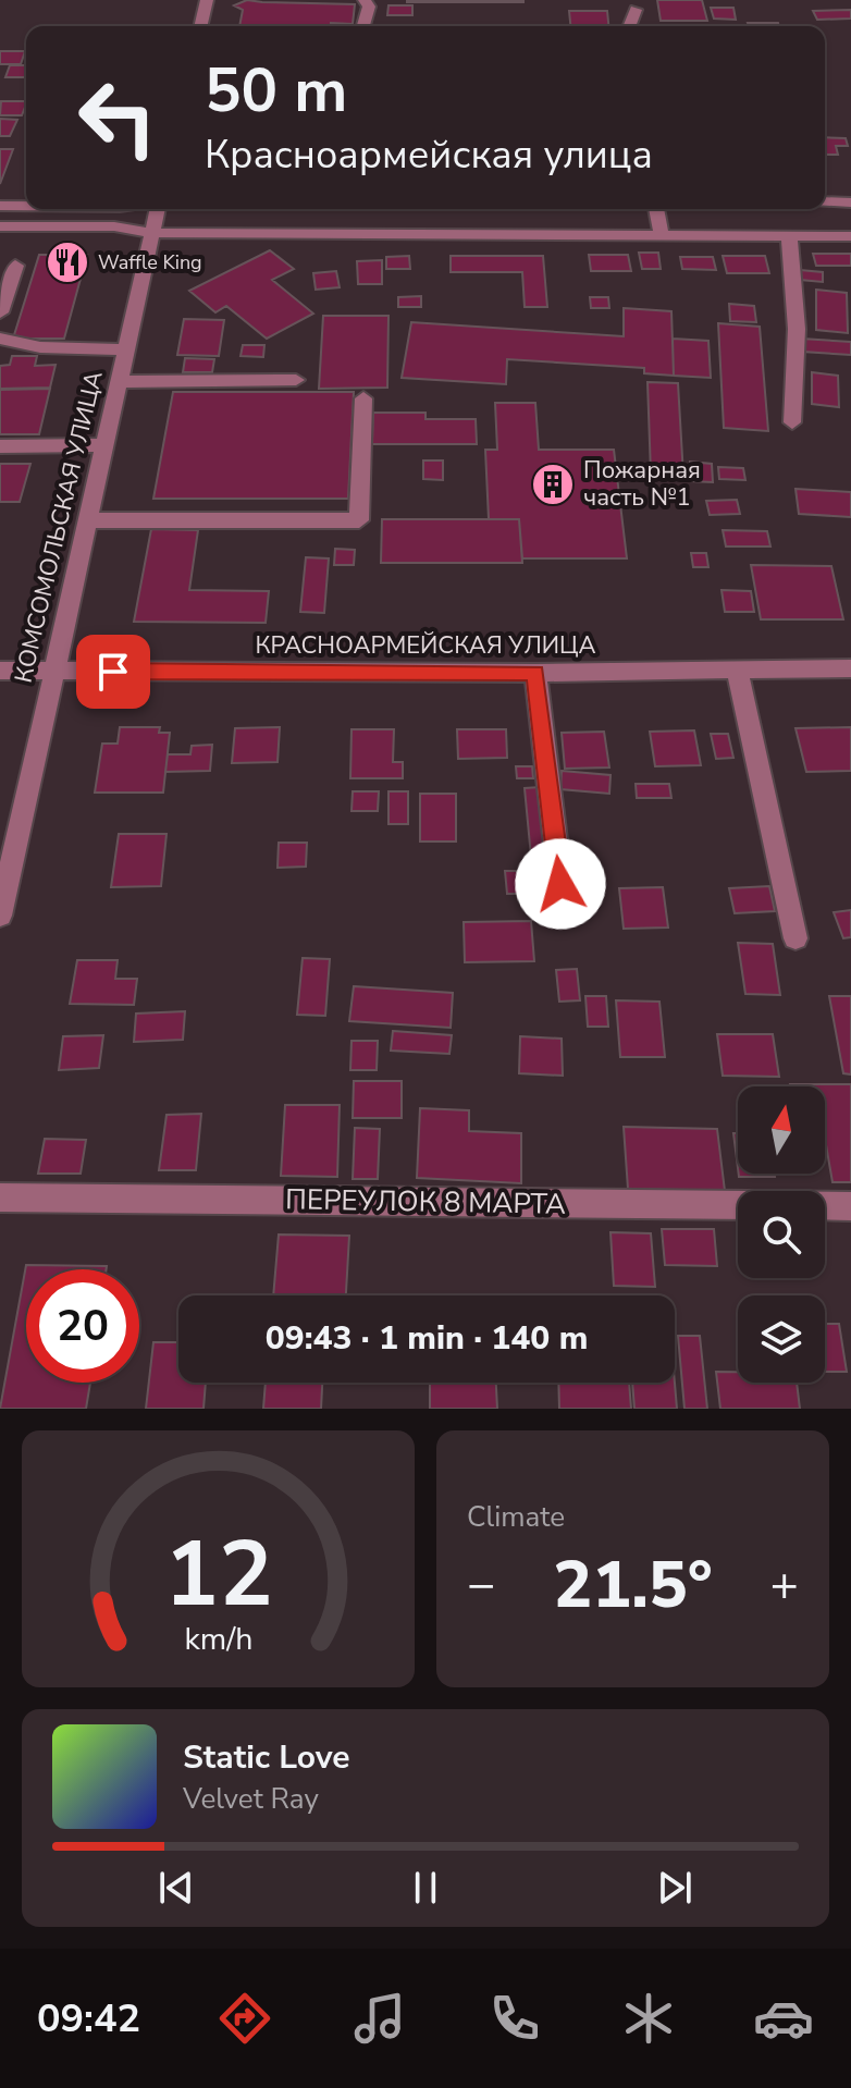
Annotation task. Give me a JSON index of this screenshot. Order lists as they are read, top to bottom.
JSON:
{
  "streets": {
    "street": ["КОМСОМОЛЬСКАЯ УЛИЦА", "КРАСНОАРМЕЙСКАЯ УЛИЦА", "ПЕРЕУЛОК 8 МАРТА"]
  },
  "crossings": [
    ["КОМСОМОЛЬСКАЯ УЛИЦА", "КРАСНОАРМЕЙСКАЯ УЛИЦА"]
  ],
  "places": {
    "restaurant": ["Waffle King"],
    "building": ["Пожарная часть №1"]
  },
  "north": "top",
  "page": {
    "turn": ["50 m", "Красноармейская улица"],
    "limit": "20",
    "trip": "09:43 · 1 min · 140 m",
    "tile": "Climate",
    "heat": ["−", "21.5°", "+"],
    "song": ["Static Love", "Velvet Ray"],
    "tabs": "09:42",
    "gauge": ["12", "km/h"]
  }
}
